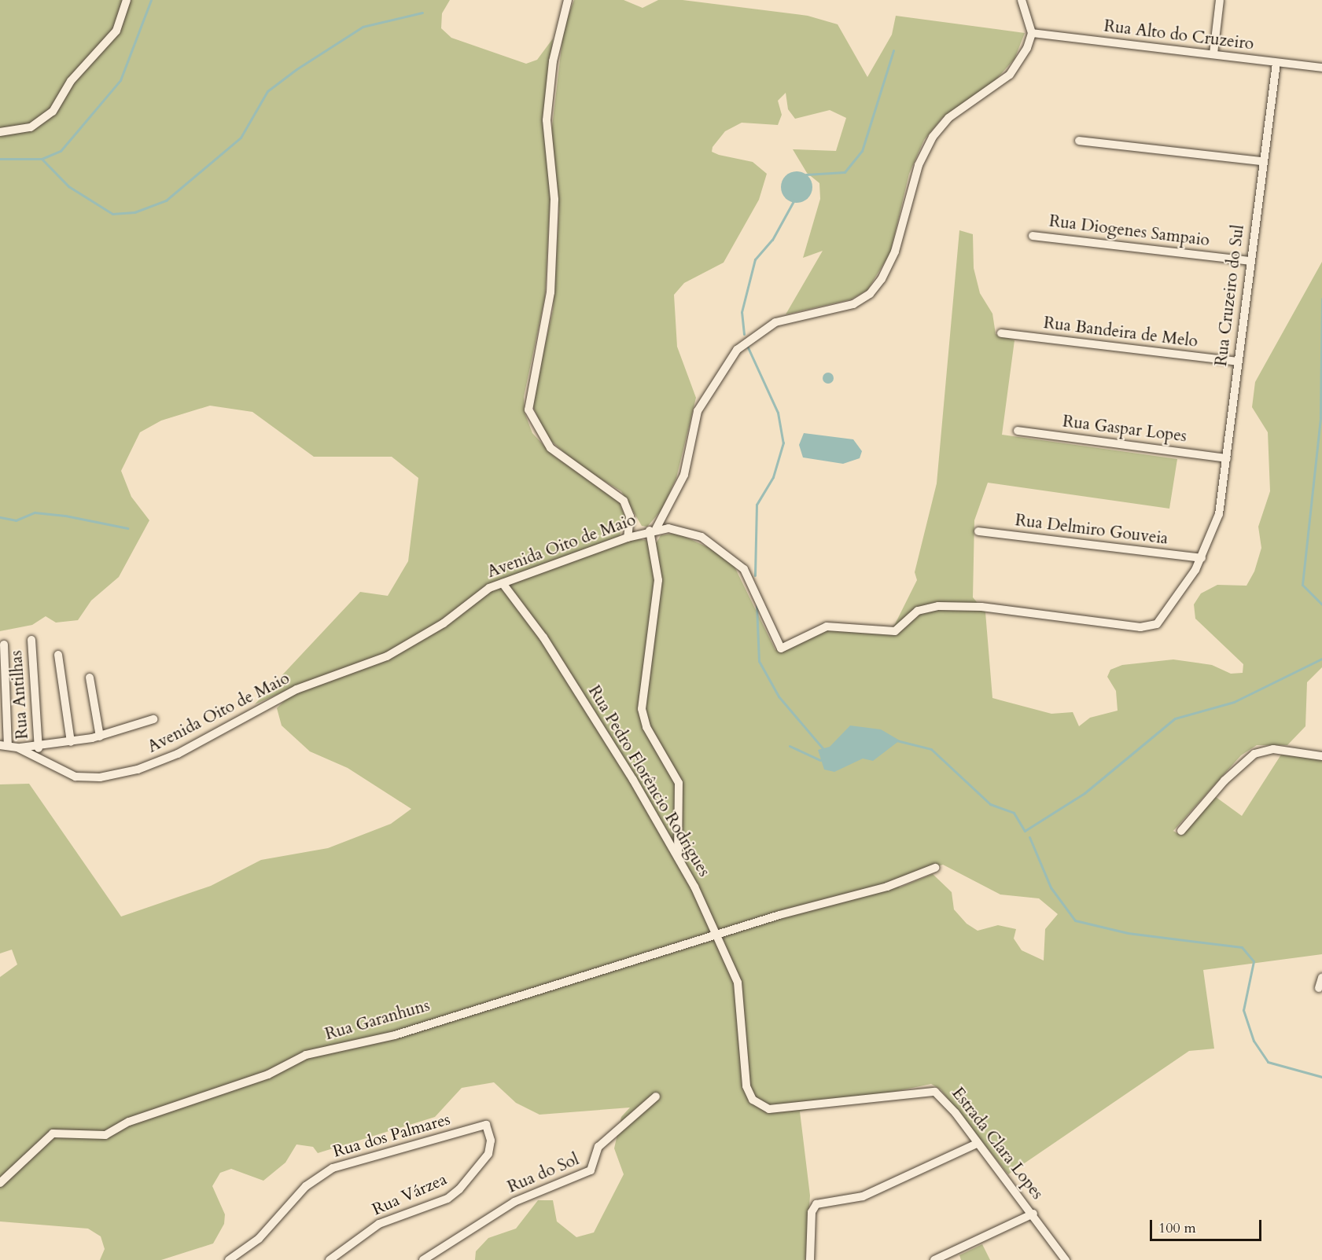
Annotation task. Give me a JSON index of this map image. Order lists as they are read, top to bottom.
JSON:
{
  "streets": {
    "street": [
      "Rua Alto do Cruzeiro",
      "Rua Diogenes Sampaio",
      "Rua Cruzeiro do Sul",
      "Rua Bandeira de Melo",
      "Rua Gaspar Lopes",
      "Rua Delmiro Gouveia",
      "Avenida Oito de Maio",
      "Rua Antilhas",
      "Rua Pedro Florêncio Rodrigues",
      "Rua Garanhuns",
      "Rua dos Palmares",
      "Estrada Clara Lopes",
      "Rua do Sol",
      "Rua Várzea"
    ]
  },
  "crossings": [
    ["Rua Alto do Cruzeiro", "Rua Cruzeiro do Sul"],
    ["Rua Diogenes Sampaio", "Rua Cruzeiro do Sul"],
    ["Rua Cruzeiro do Sul", "Rua Bandeira de Melo"],
    ["Rua Cruzeiro do Sul", "Rua Gaspar Lopes"],
    ["Rua Cruzeiro do Sul", "Rua Delmiro Gouveia"],
    ["Rua Cruzeiro do Sul", "Avenida Oito de Maio"],
    ["Avenida Oito de Maio", "Rua Pedro Florêncio Rodrigues"],
    ["Rua Pedro Florêncio Rodrigues", "Rua Garanhuns"],
    ["Rua Pedro Florêncio Rodrigues", "Estrada Clara Lopes"],
    ["Rua dos Palmares", "Rua Várzea"]
  ],
  "scale_bar": "100 m"
}
